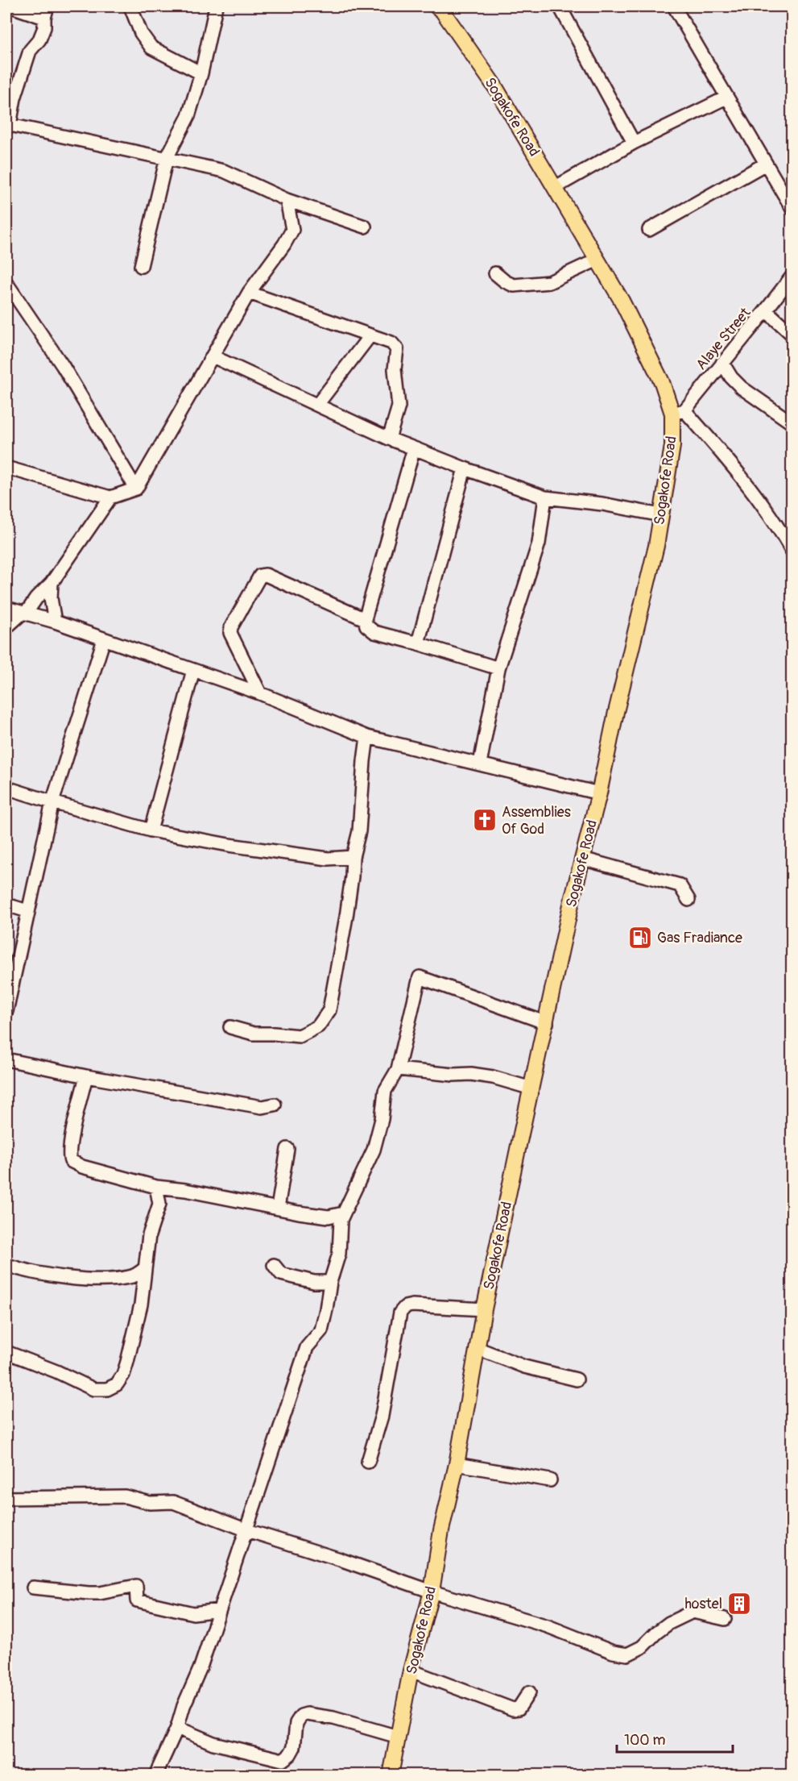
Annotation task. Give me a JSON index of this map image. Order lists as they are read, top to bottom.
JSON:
{
  "streets": {
    "main road": ["Sogakofe Road"],
    "street": ["Alaye Street"]
  },
  "crossings": [
    ["Sogakofe Road", "Alaye Street"]
  ],
  "places": {
    "church": ["Assemblies Of God"],
    "fuel station": ["Gas Fradiance"],
    "building": ["hostel"]
  },
  "scale_bar": "100 m"
}
